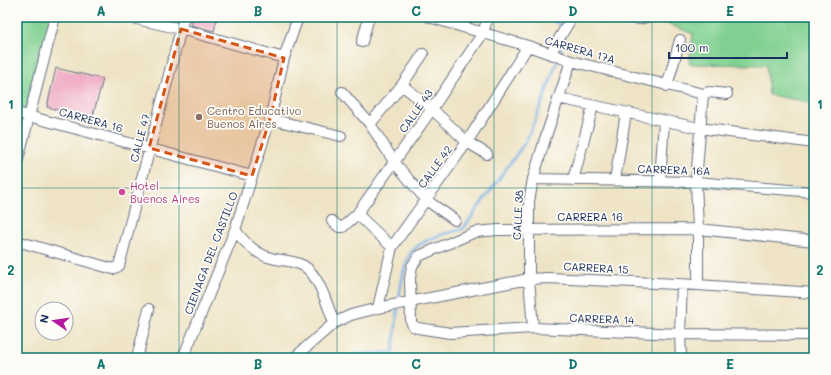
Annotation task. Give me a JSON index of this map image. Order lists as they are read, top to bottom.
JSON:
{
  "streets": {
    "street": [
      "CARRERA 17A",
      "CALLE 43",
      "CARRERA 16",
      "CALLE 47",
      "CALLE 42",
      "CARRERA 16A",
      "CALLE 38",
      "CIENAGA DEL CASTILLO",
      "CARRERA 15",
      "CARRERA 14"
    ]
  },
  "crossings": [
    ["CARRERA 17A", "CALLE 43"],
    ["CARRERA 17A", "CALLE 42"],
    ["CARRERA 17A", "CALLE 38"],
    ["CARRERA 16", "CALLE 47"],
    ["CARRERA 16", "CALLE 38"],
    ["CARRERA 16", "CIENAGA DEL CASTILLO"],
    ["CARRERA 16", "CARRERA 15"],
    ["CARRERA 16", "CARRERA 14"],
    ["CALLE 42", "CARRERA 15"],
    ["CARRERA 16A", "CALLE 38"],
    ["CALLE 38", "CARRERA 15"],
    ["CALLE 38", "CARRERA 14"],
    ["CARRERA 15", "CARRERA 14"]
  ],
  "places": ["Centro Educativo Buenos Aires", "Hotel Buenos Aires"],
  "scale_bar": "100 m",
  "north": "left",
  "grid": {
    "columns": [
      "A",
      "B",
      "C",
      "D",
      "E"
    ],
    "rows": ["1", "2"]
  }
}
